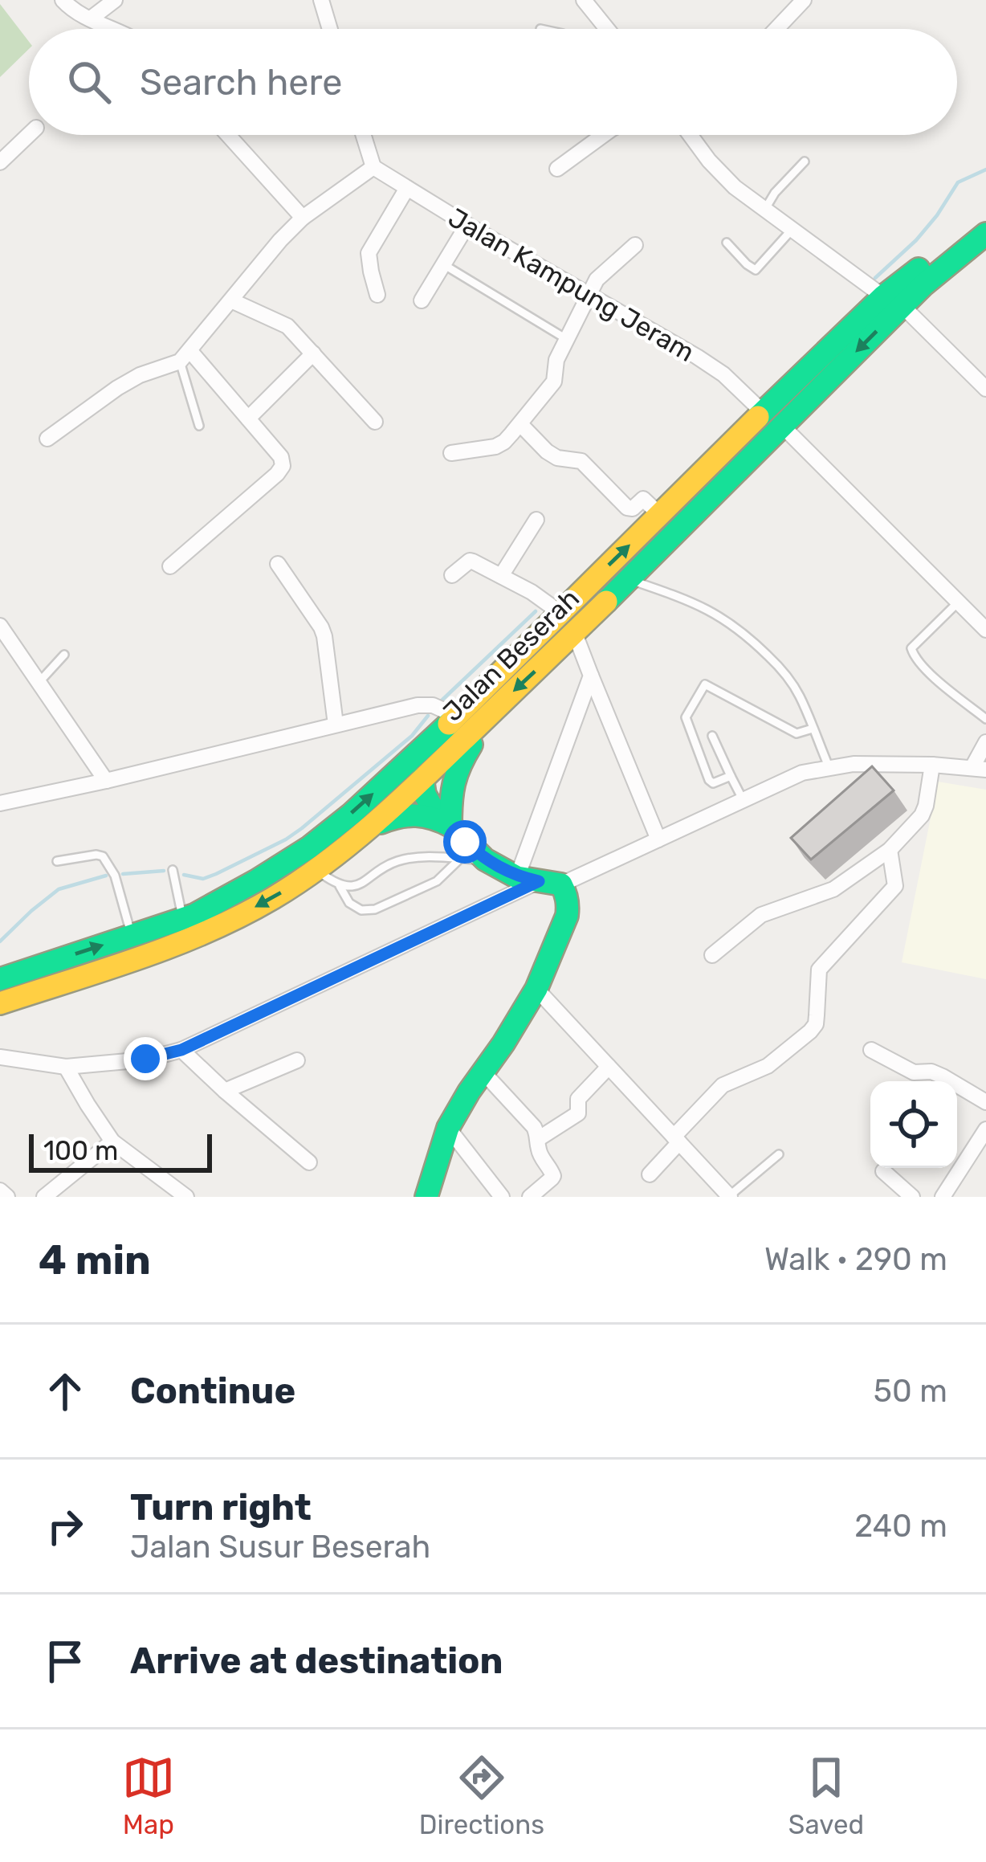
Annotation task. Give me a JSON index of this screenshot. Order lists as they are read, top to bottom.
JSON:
{
  "streets": {
    "main road": ["Jalan Beserah"],
    "street": ["Jalan Kampung Jeram"]
  },
  "crossings": [
    ["Jalan Kampung Jeram", "Jalan Beserah"]
  ],
  "scale_bar": "100 m",
  "page": {
    "search": "Search here",
    "scale": "100 m",
    "heading": ["4 min", "Walk · 290 m"],
    "list": [
      ["Continue", "50 m"],
      ["Turn right", "Jalan Susur Beserah", "240 m"],
      "Arrive at destination"
    ],
    "nav": ["Map", "Directions", "Saved"]
  }
}
